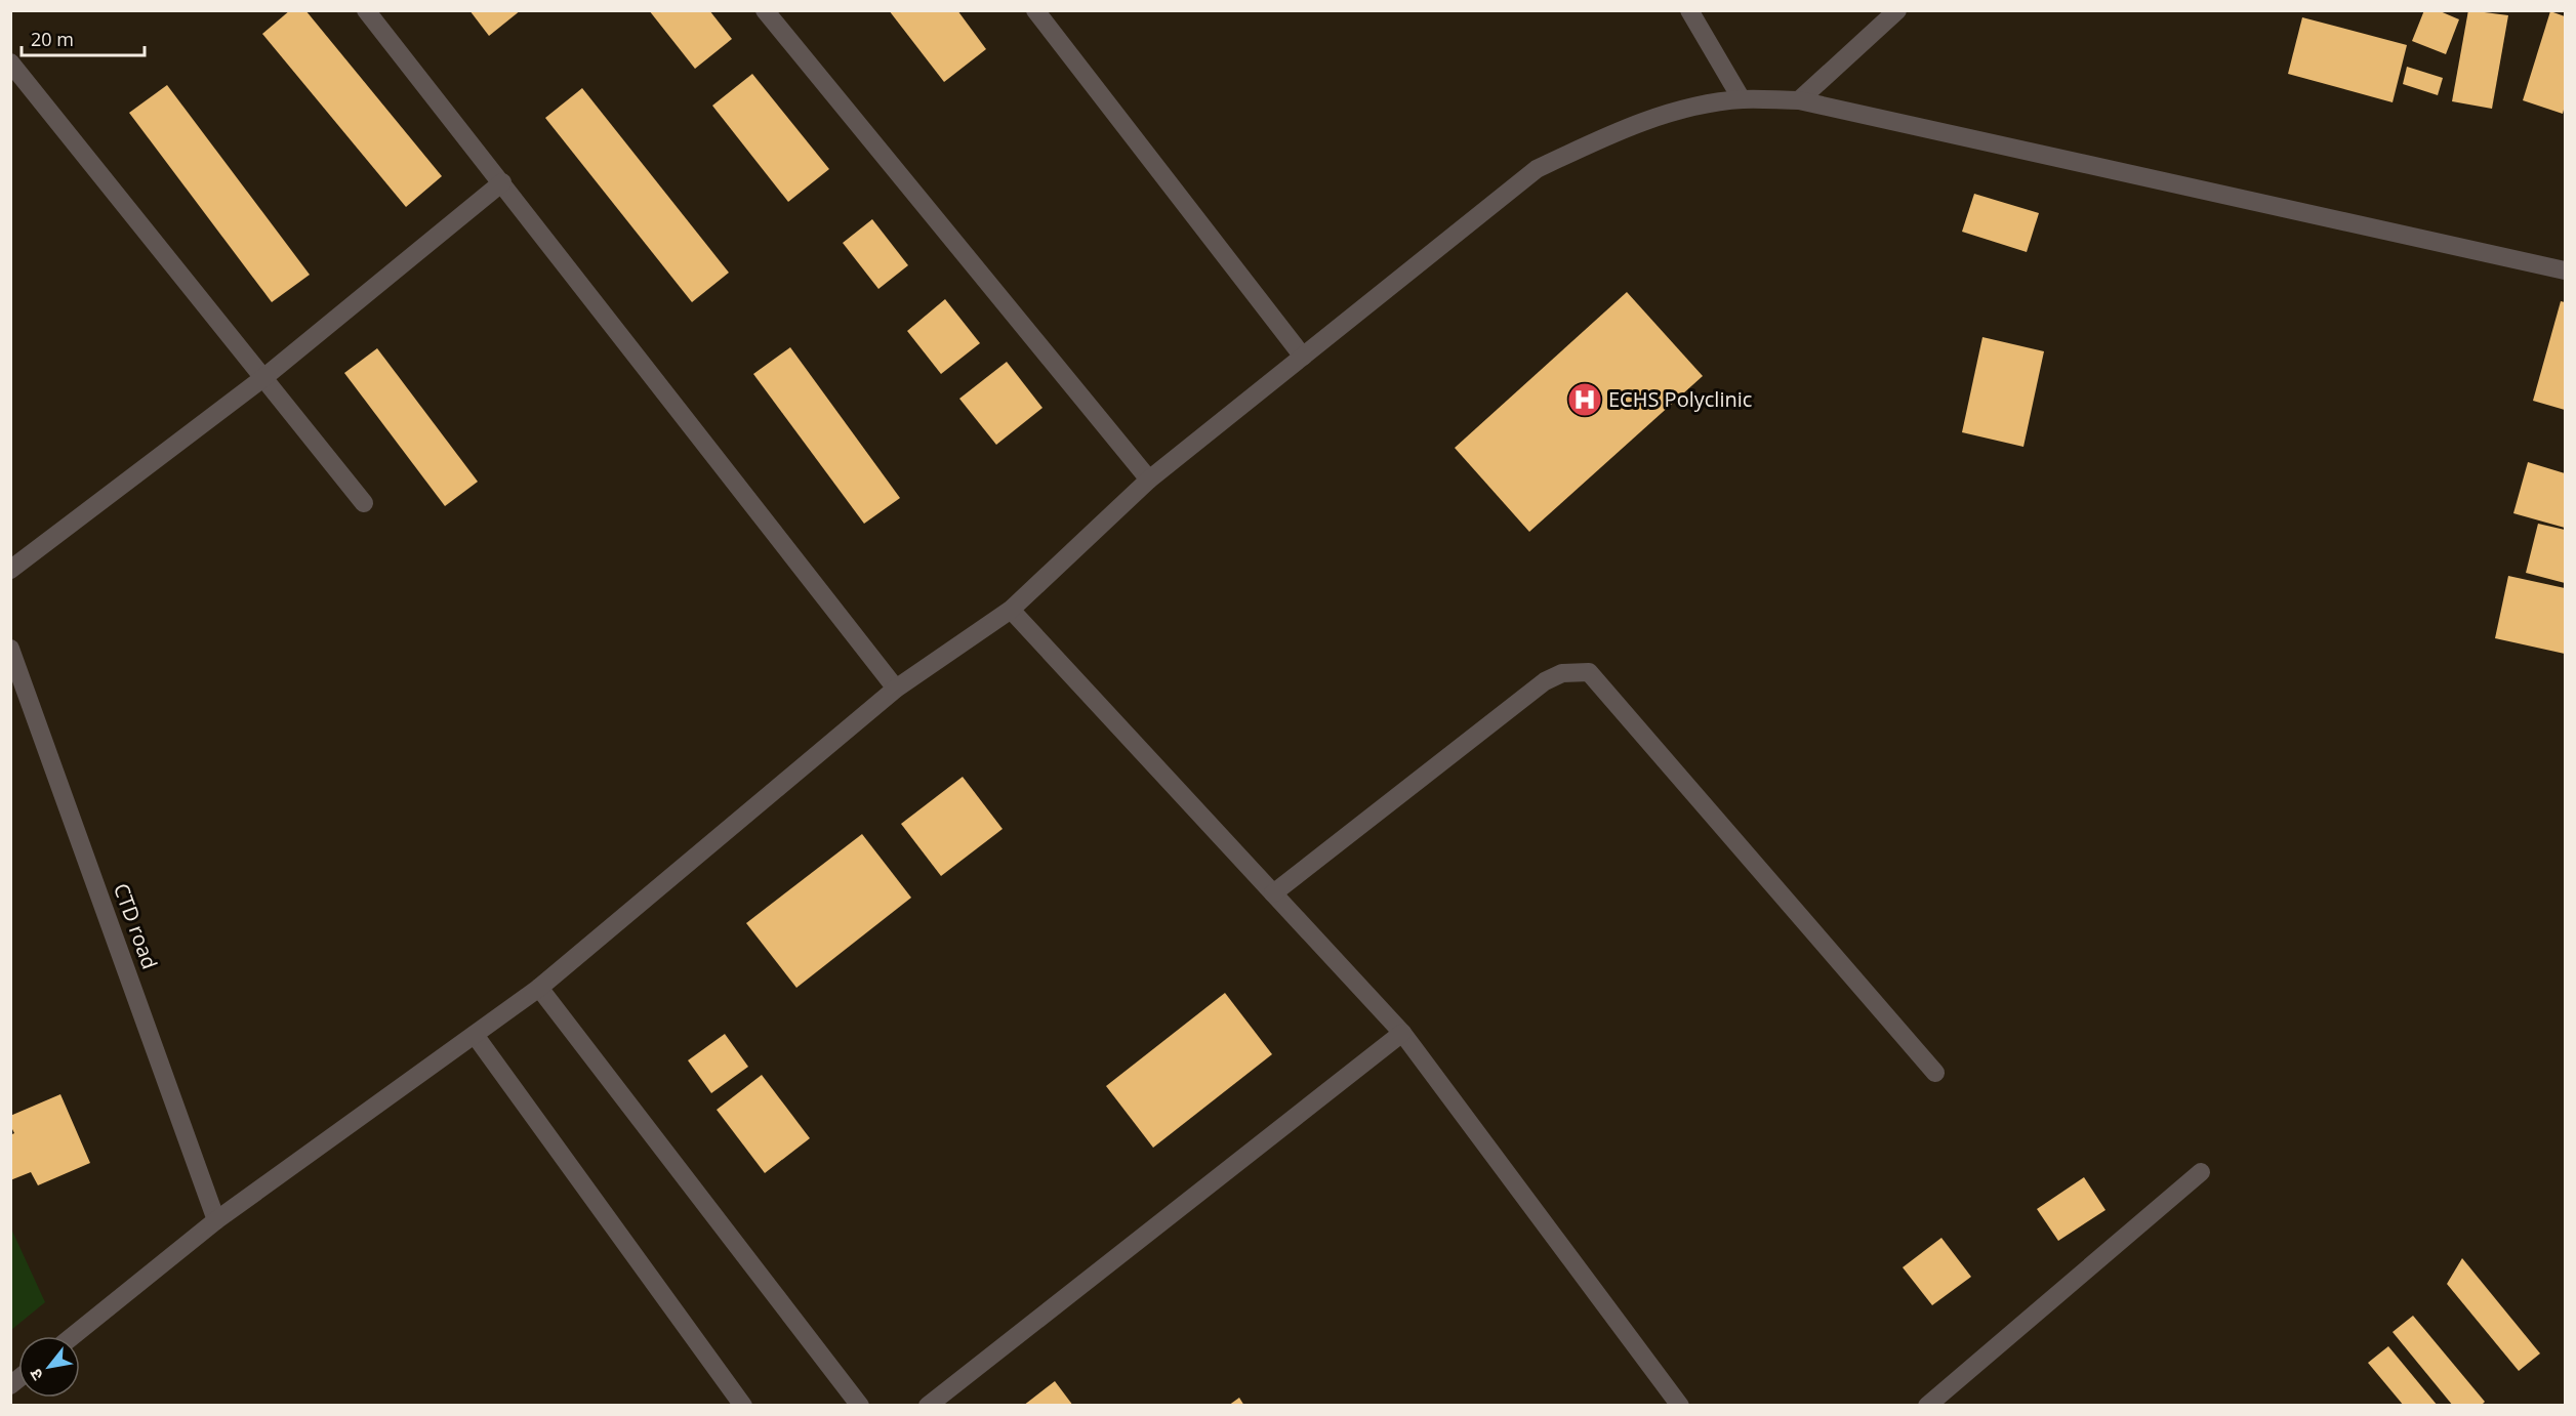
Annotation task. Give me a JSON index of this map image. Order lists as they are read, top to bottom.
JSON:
{
  "streets": {
    "street": ["CTD road"]
  },
  "places": {
    "hospital": ["ECHS Polyclinic"]
  },
  "scale_bar": "20 m",
  "north": "bottom left"
}
